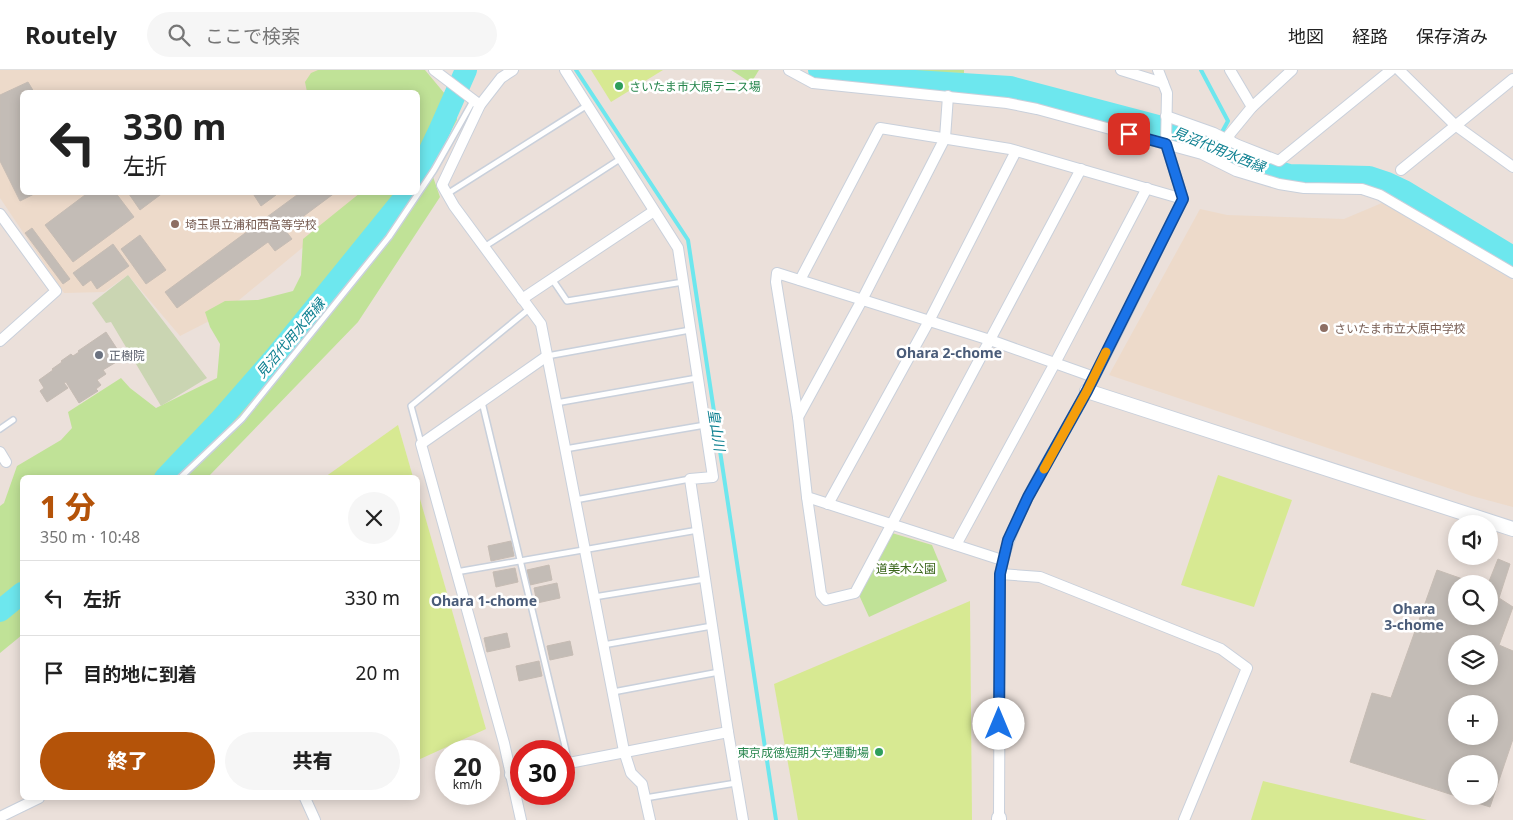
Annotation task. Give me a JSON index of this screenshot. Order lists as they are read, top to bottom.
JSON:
{
  "districts": ["Ohara 2-chome", "Ohara 1-chome", "Ohara 3-chome"],
  "water": ["見沼代用水西縁", "皇山川"],
  "parks": ["道美木公園"],
  "places": [
    "さいたま市大原テニス場",
    "埼玉県立浦和西高等学校",
    "さいたま市立大原中学校",
    "正樹院",
    "東京成徳短期大学運動場"
  ],
  "page": {
    "header": "Routely",
    "search": "ここで検索",
    "nav": ["地図", "経路", "保存済み"],
    "turn": ["330 m", "左折"],
    "heading": ["1 分", "350 m · 10:48"],
    "map_buttons": ["+", "−"],
    "list": [
      {
        "name": "左折",
        "value": "330 m"
      },
      {
        "name": "目的地に到着",
        "value": "20 m"
      }
    ],
    "buttons": ["終了", "共有"],
    "speed": "20 km/h",
    "limit": "30"
  }
}
